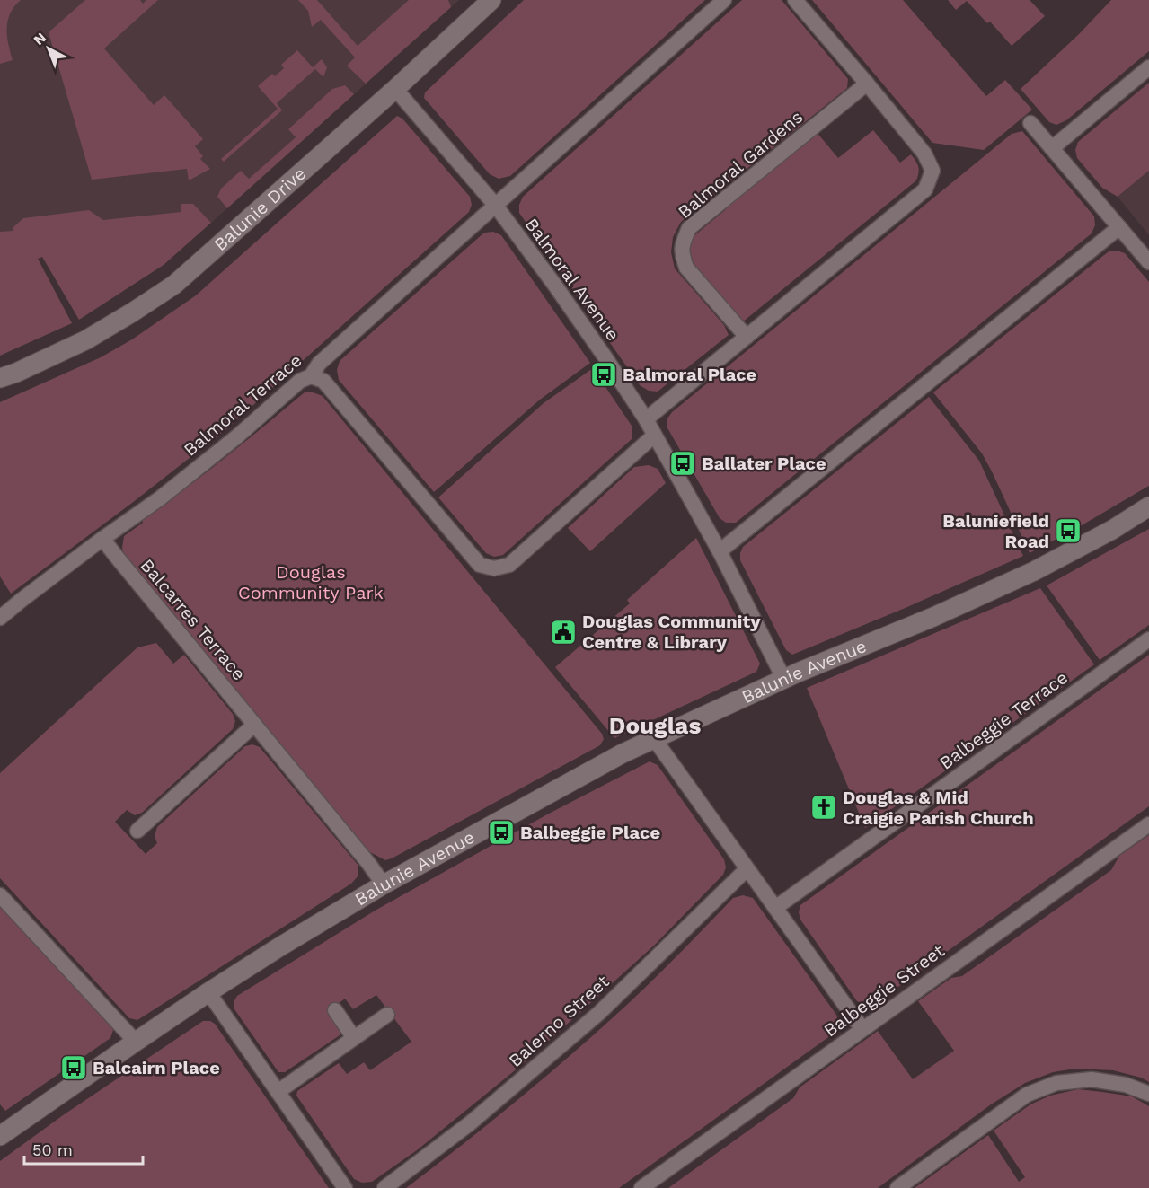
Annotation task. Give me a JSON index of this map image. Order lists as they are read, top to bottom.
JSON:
{
  "streets": {
    "street": [
      "Balmoral Gardens",
      "Balunie Drive",
      "Balmoral Avenue",
      "Balmoral Terrace",
      "Balcarres Terrace",
      "Balunie Avenue",
      "Balbeggie Terrace",
      "Balbeggie Street",
      "Balerno Street"
    ]
  },
  "crossings": [
    ["Balunie Drive", "Balmoral Avenue"],
    ["Balmoral Avenue", "Balmoral Terrace"],
    ["Balmoral Avenue", "Balunie Avenue"],
    ["Balmoral Terrace", "Balcarres Terrace"],
    ["Balcarres Terrace", "Balunie Avenue"]
  ],
  "districts": ["Douglas"],
  "parks": ["Douglas Community Park"],
  "places": {
    "bus stop": [
      "Balmoral Place",
      "Ballater Place",
      "Baluniefield Road",
      "Balbeggie Place",
      "Balcairn Place"
    ],
    "public building": ["Douglas Community Centre & Library"],
    "church": ["Douglas & Mid Craigie Parish Church"]
  },
  "scale_bar": "50 m",
  "north": "top left"
}
